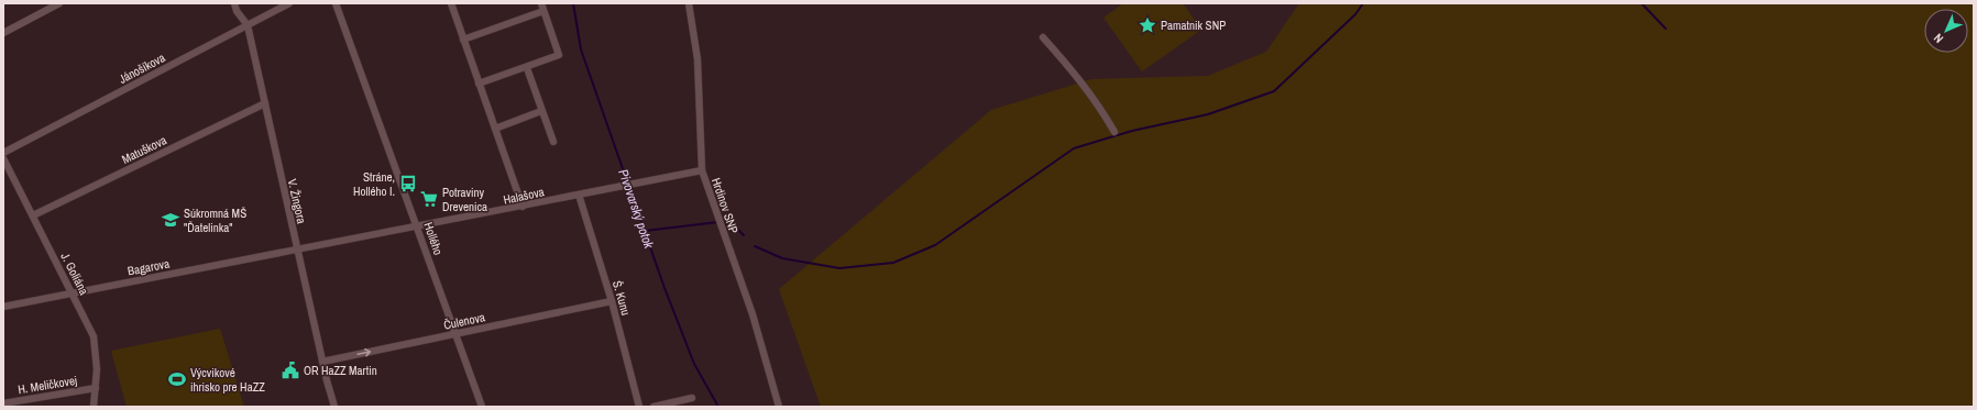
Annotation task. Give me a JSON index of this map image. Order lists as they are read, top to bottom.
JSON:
{
  "streets": {
    "street": [
      "Jánošíkova",
      "Matuškova",
      "Halašova",
      "V. Žingora",
      "Hrdinov SNP",
      "Hollého",
      "Bagarova",
      "J. Goliána",
      "Š. Kunu",
      "Čulenova",
      "H. Meličkovej"
    ]
  },
  "crossings": [
    ["Jánošíkova", "V. Žingora"],
    ["Matuškova", "V. Žingora"],
    ["Matuškova", "J. Goliána"],
    ["Halašova", "V. Žingora"],
    ["Halašova", "Hrdinov SNP"],
    ["Halašova", "Hollého"],
    ["Halašova", "Bagarova"],
    ["Halašova", "Š. Kunu"],
    ["V. Žingora", "Bagarova"],
    ["V. Žingora", "Čulenova"],
    ["Hollého", "Čulenova"],
    ["Bagarova", "J. Goliána"],
    ["J. Goliána", "H. Meličkovej"],
    ["Š. Kunu", "Čulenova"]
  ],
  "one_way": ["Čulenova"],
  "water": ["Pivovarský potok"],
  "places": {
    "place": ["Pamatnik SNP"],
    "bus stop": ["Stráne, Hollého I."],
    "supermarket": ["Potraviny Drevenica"],
    "school or university": ["Súkromná MŠ \"Ďatelinka\""],
    "public building": ["OR HaZZ Martin"],
    "sports": ["Výcvikové ihrisko pre HaZZ"]
  },
  "north": "bottom left"
}
